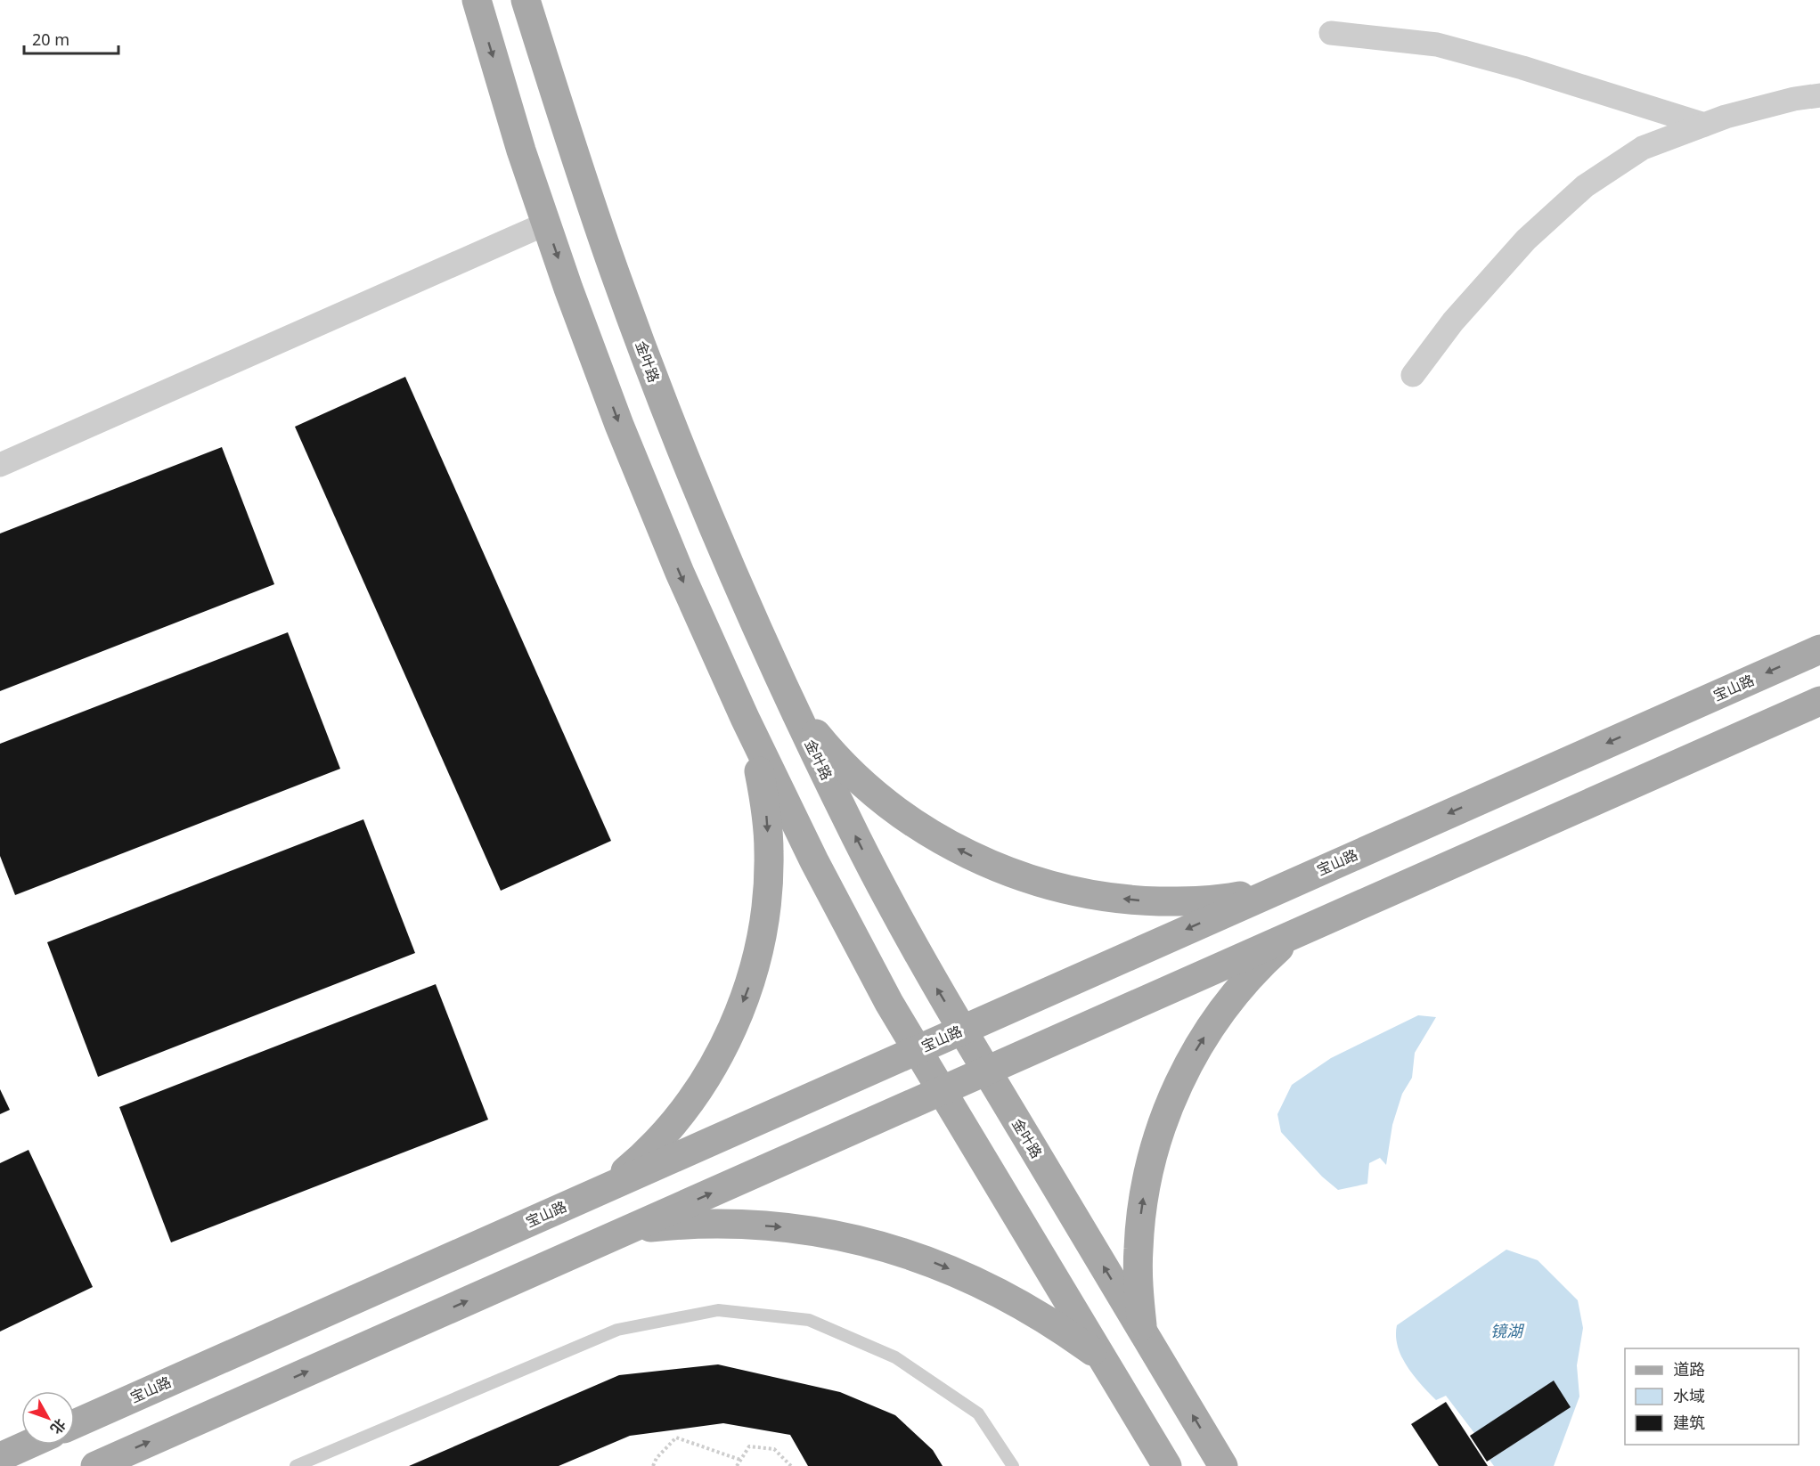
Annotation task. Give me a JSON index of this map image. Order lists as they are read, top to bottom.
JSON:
{
  "streets": {
    "main road": ["金叶路", "宝山路"]
  },
  "crossings": [
    ["金叶路", "宝山路"]
  ],
  "water": ["镜湖"],
  "legend": ["道路", "水域", "建筑"],
  "scale_bar": "20 m",
  "north": "bottom right"
}
